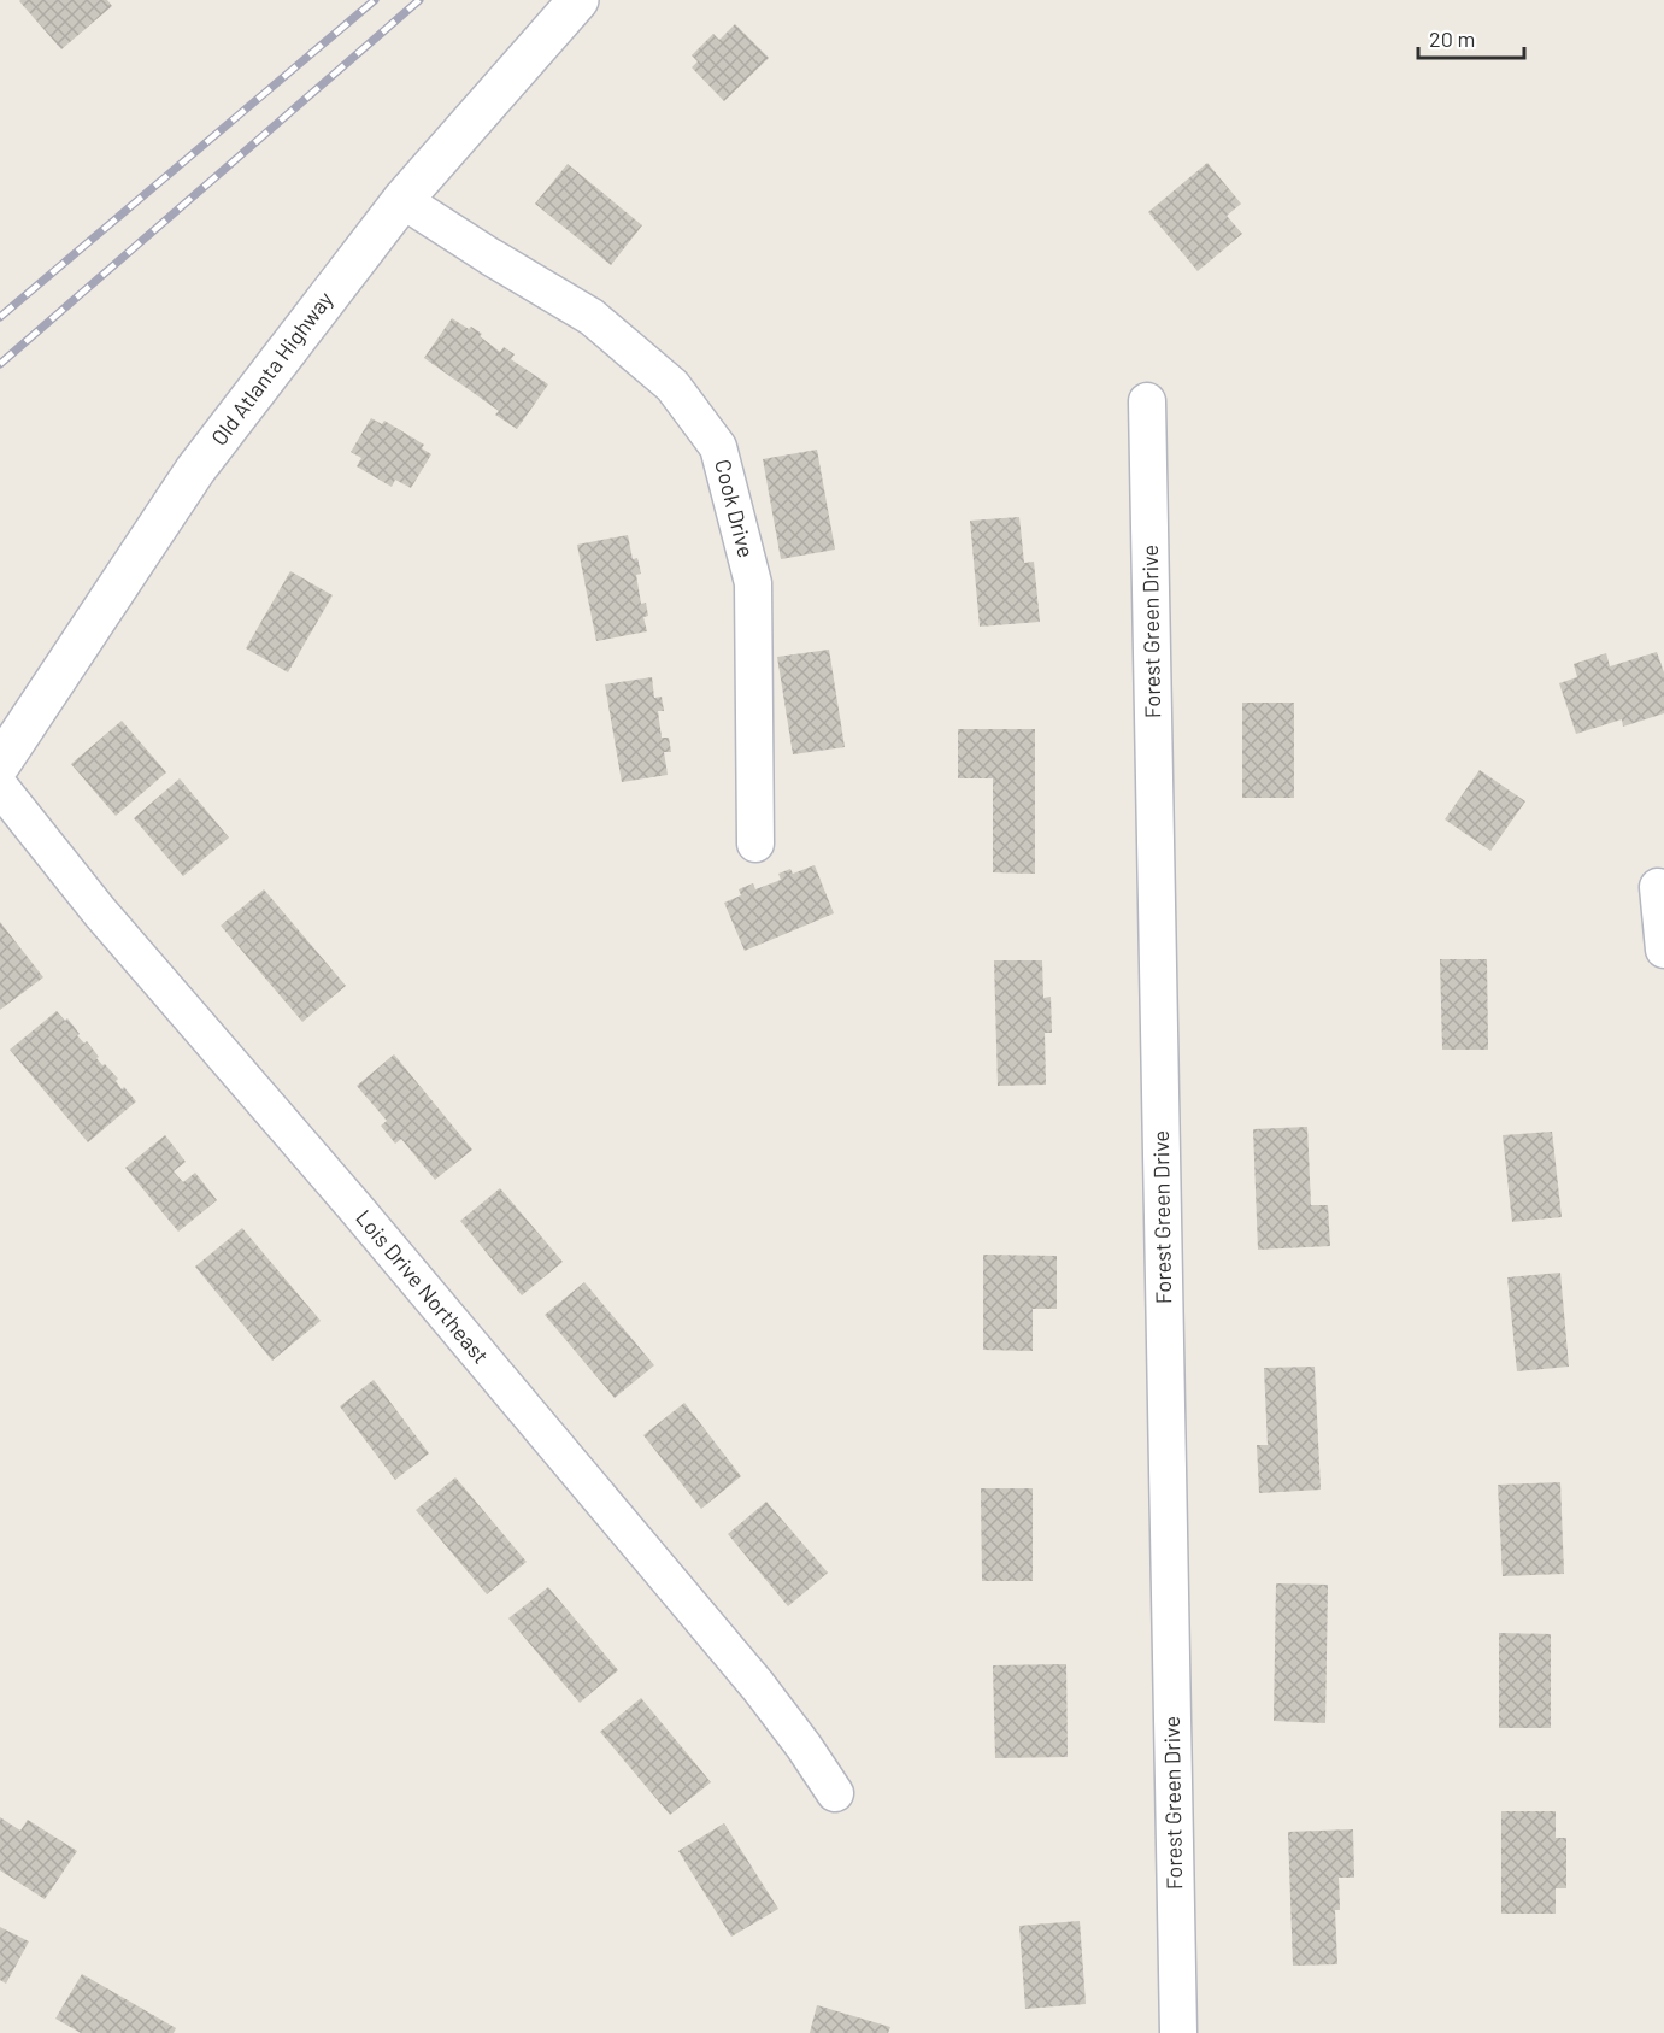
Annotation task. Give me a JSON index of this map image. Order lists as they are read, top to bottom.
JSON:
{
  "streets": {
    "street": [
      "Old Atlanta Highway",
      "Cook Drive",
      "Forest Green Drive",
      "Lois Drive Northeast"
    ]
  },
  "crossings": [
    ["Old Atlanta Highway", "Cook Drive"]
  ],
  "scale_bar": "20 m"
}
